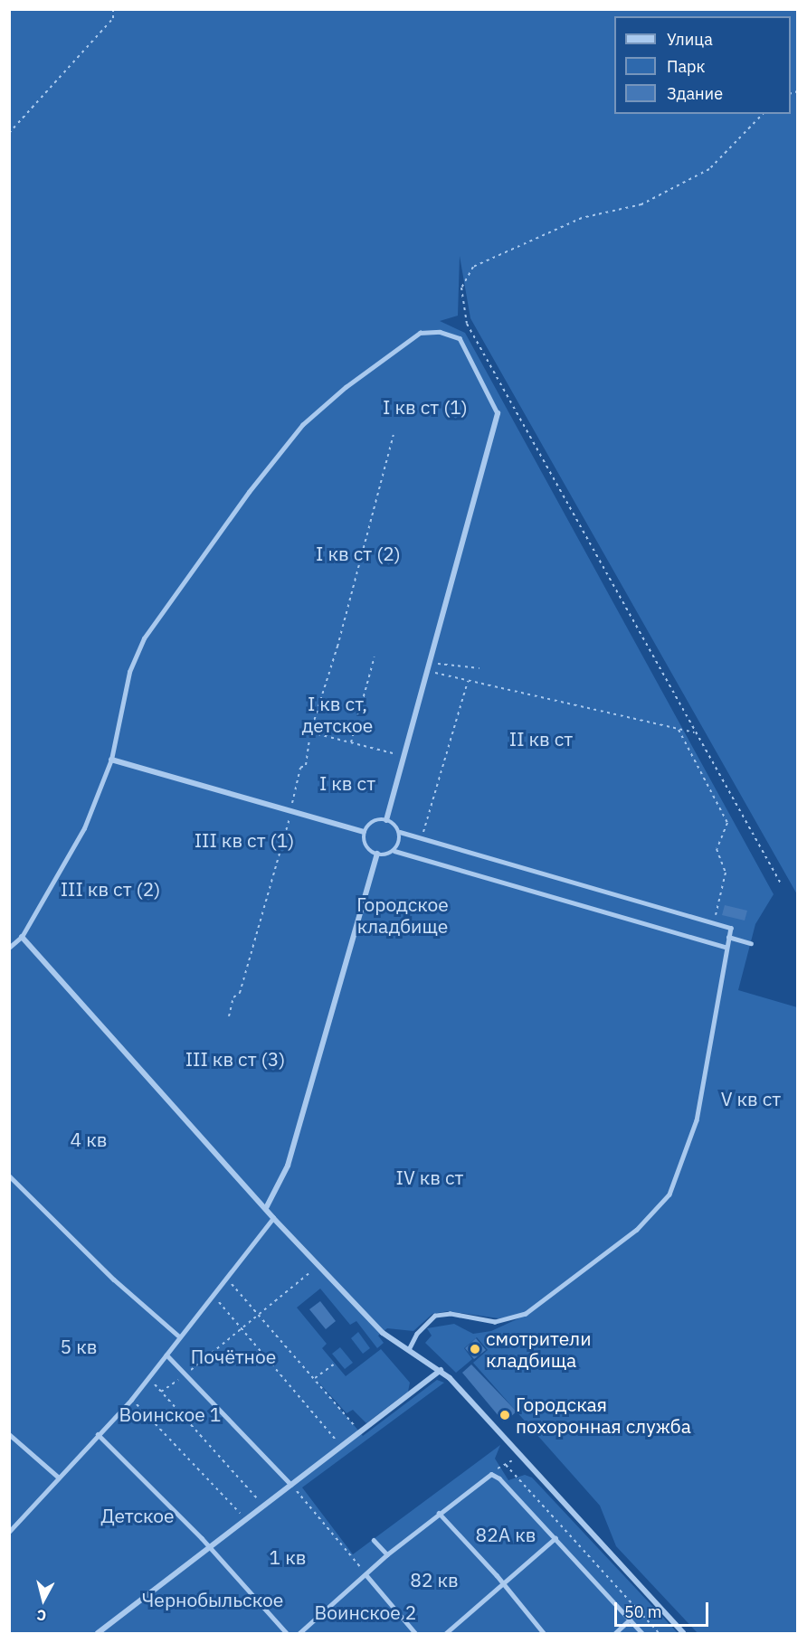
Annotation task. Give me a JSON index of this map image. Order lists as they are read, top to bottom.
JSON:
{
  "parks": [
    "I кв ст (1)",
    "I кв ст (2)",
    "I кв ст, детское",
    "II кв ст",
    "I кв ст",
    "III кв ст (1)",
    "III кв ст (2)",
    "Городское кладбище",
    "III кв ст (3)",
    "V кв ст",
    "4 кв",
    "IV кв ст",
    "5 кв",
    "Почётное",
    "Воинское 1",
    "Детское",
    "82А кв",
    "1 кв",
    "82 кв",
    "Чернобыльское",
    "Воинское 2"
  ],
  "places": ["смотрители кладбища", "Городская похоронная служба"],
  "legend": ["Улица", "Парк", "Здание"],
  "scale_bar": "50 m",
  "north": "bottom"
}
